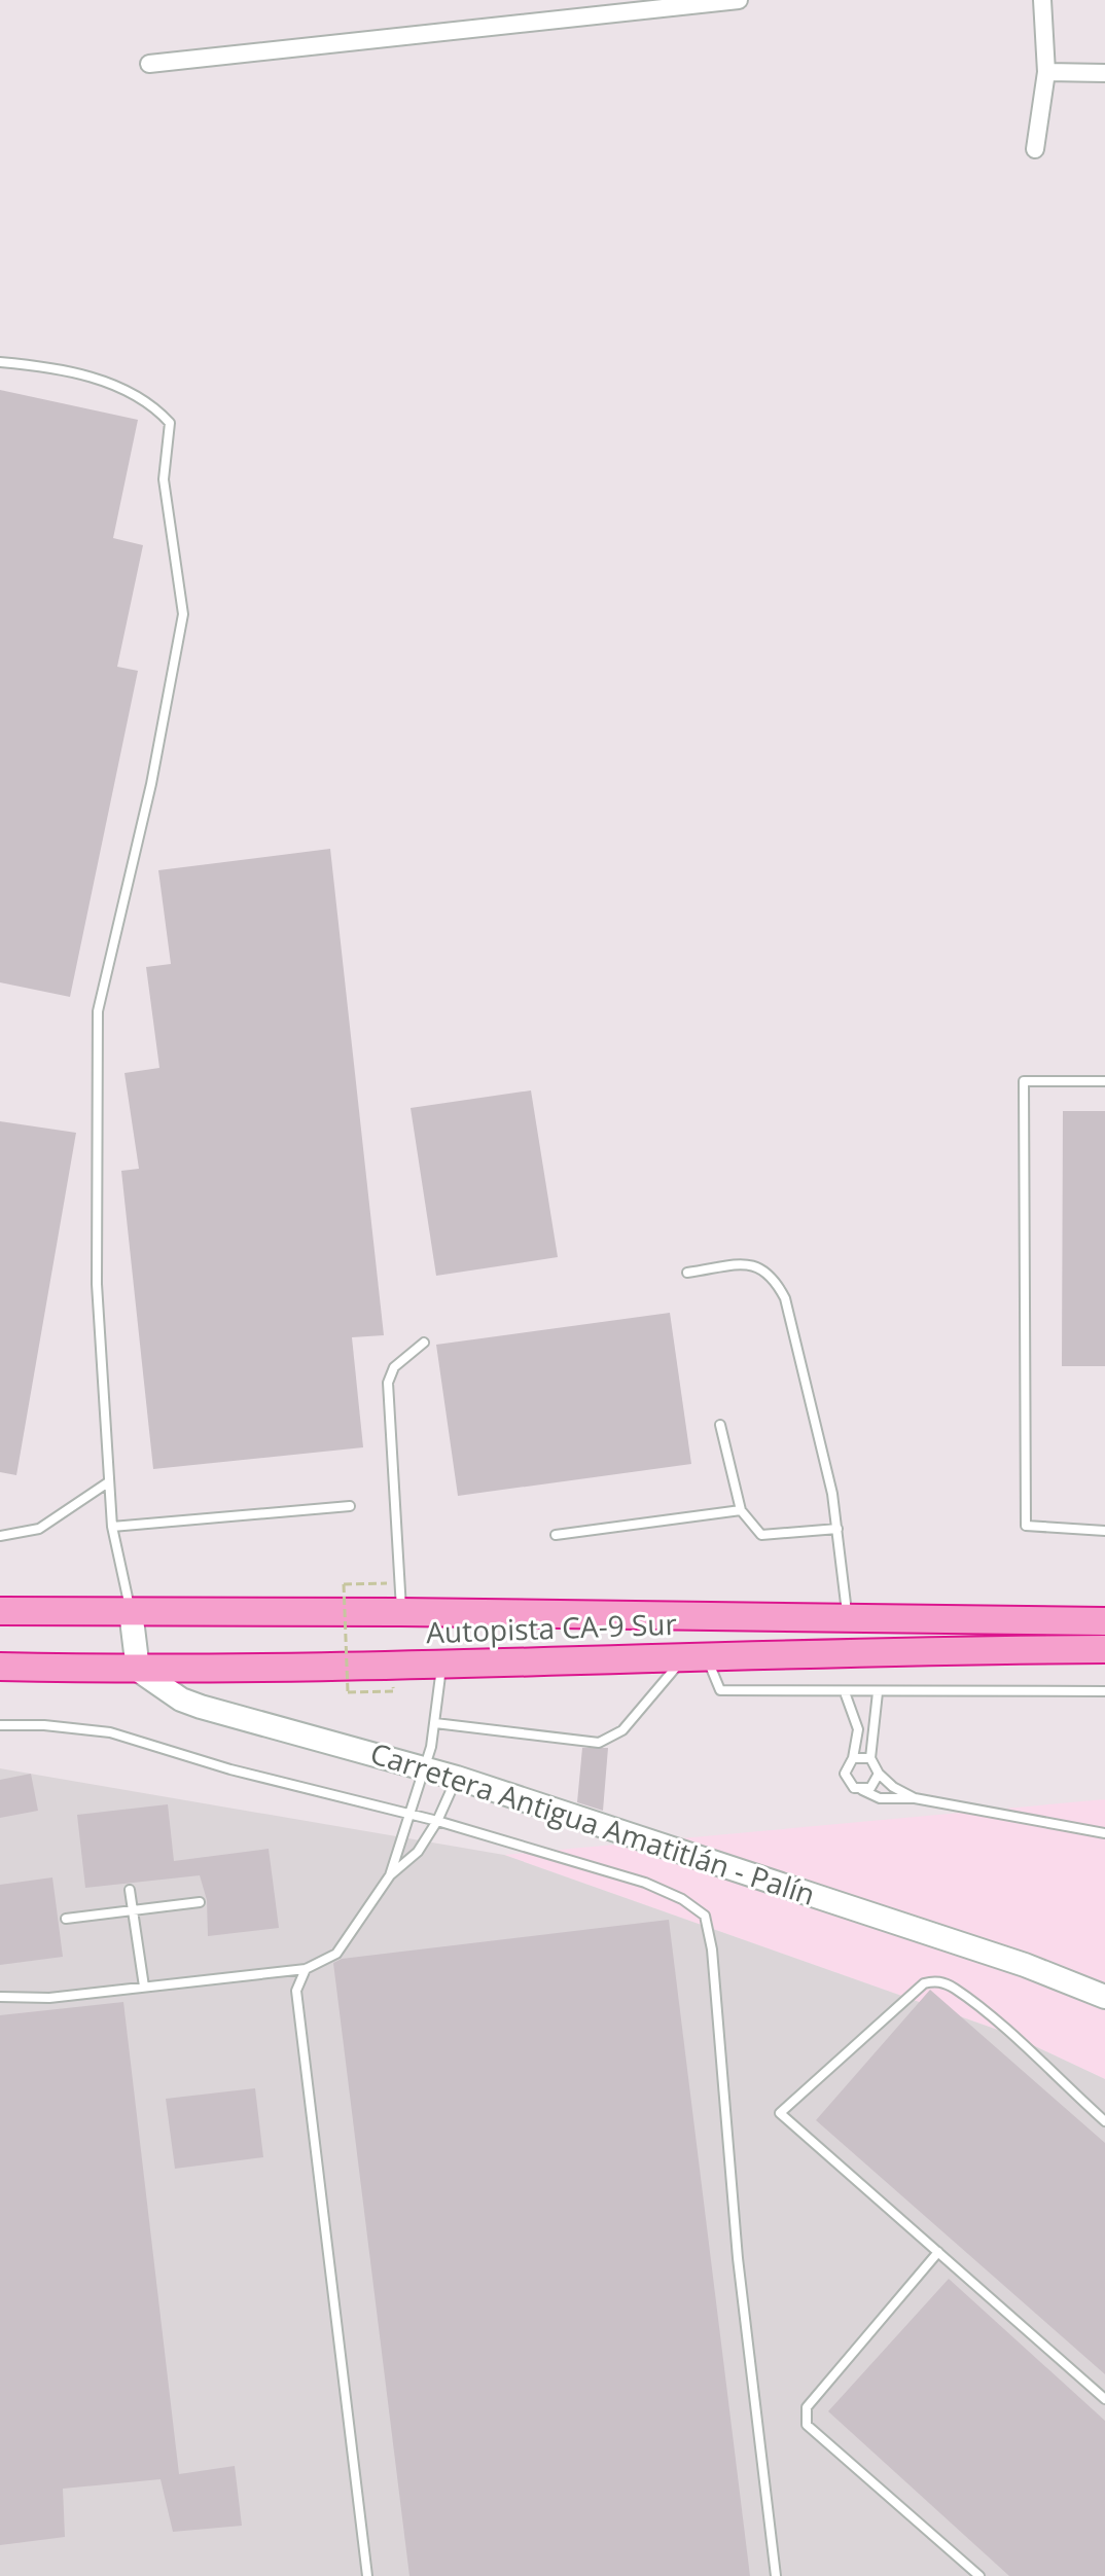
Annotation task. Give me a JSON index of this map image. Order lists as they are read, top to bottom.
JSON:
{
  "streets": {
    "highway": ["Autopista CA-9 Sur"],
    "main road": ["Carretera Antigua Amatitlán - Palín"]
  },
  "crossings": [
    ["Autopista CA-9 Sur", "Carretera Antigua Amatitlán - Palín"]
  ]
}
